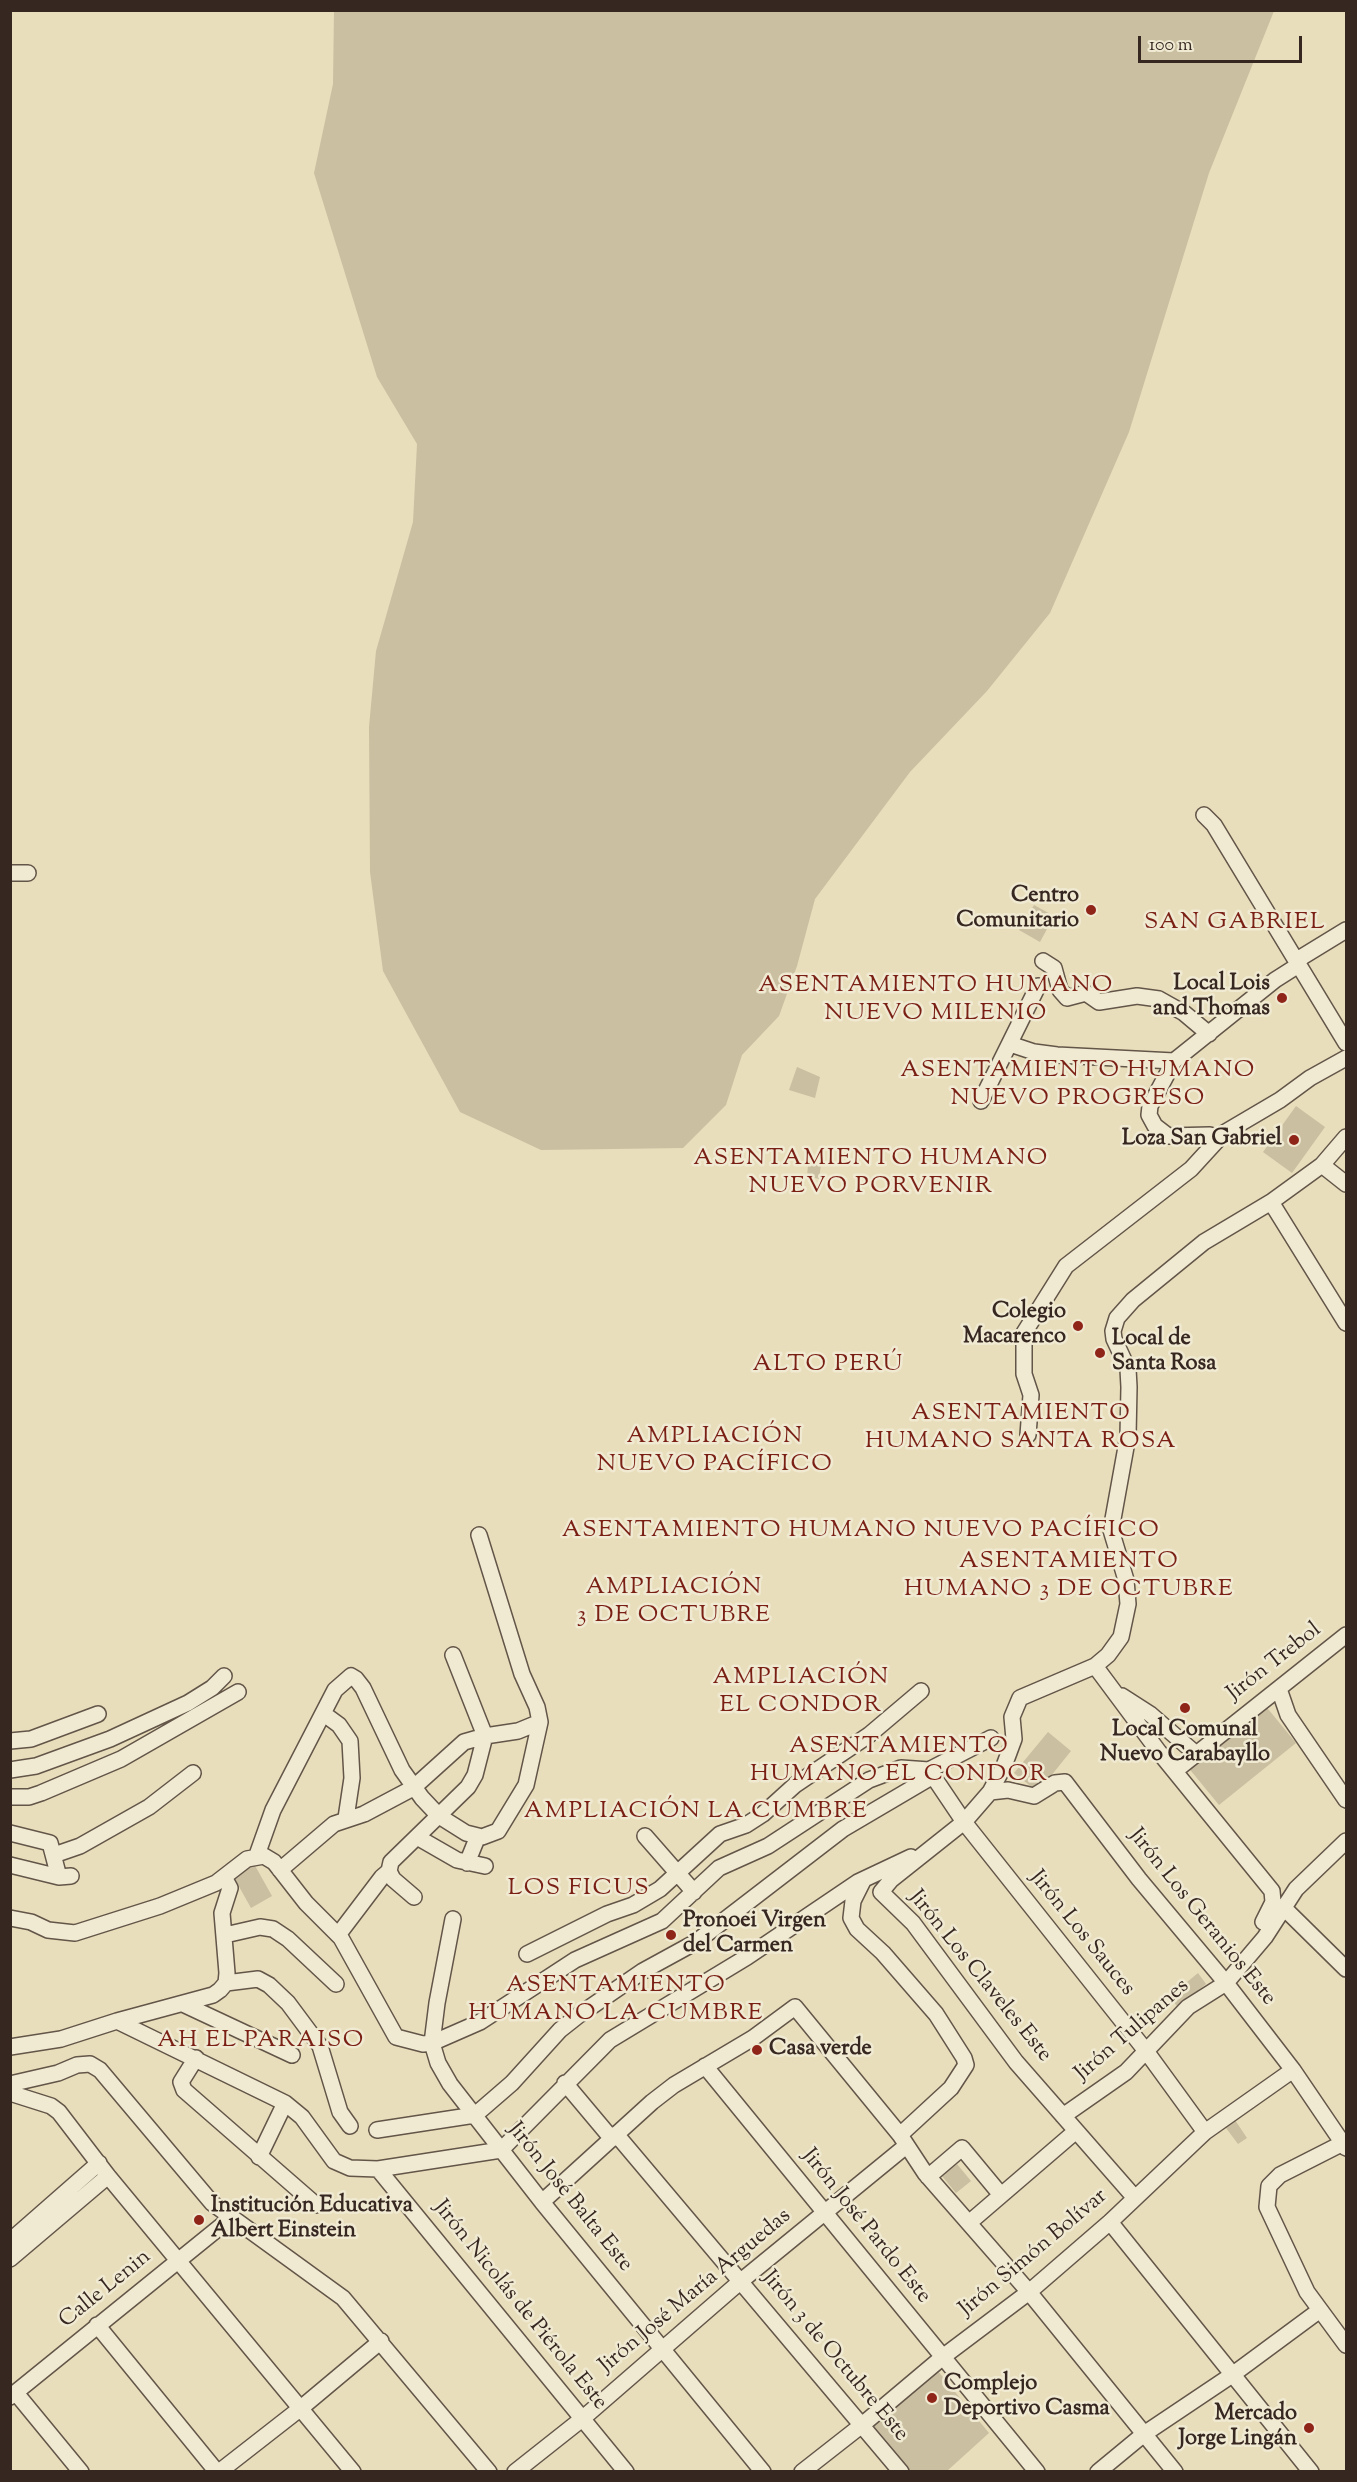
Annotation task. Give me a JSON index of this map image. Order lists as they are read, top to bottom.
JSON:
{
  "streets": {
    "street": [
      "Jirón Trebol",
      "Jirón Los Geranios Este",
      "Jirón Los Sauces",
      "Jirón Los Claveles Este",
      "Jirón Tulipanes",
      "Jirón José Balta Este",
      "Jirón José Pardo Este",
      "Jirón Simón Bolívar",
      "Calle Lenin",
      "Jirón José María Arguedas",
      "Jirón Nicolás de Piérola Este",
      "Jirón 3 de Octubre Este"
    ]
  },
  "crossings": [
    ["Jirón Los Geranios Este", "Jirón Tulipanes"],
    ["Jirón Los Geranios Este", "Jirón Simón Bolívar"],
    ["Jirón Los Sauces", "Jirón Tulipanes"],
    ["Jirón Los Sauces", "Jirón Simón Bolívar"],
    ["Jirón Los Claveles Este", "Jirón Tulipanes"],
    ["Jirón Los Claveles Este", "Jirón Simón Bolívar"],
    ["Jirón José Balta Este", "Jirón José María Arguedas"],
    ["Jirón José Pardo Este", "Jirón Simón Bolívar"],
    ["Jirón José Pardo Este", "Jirón José María Arguedas"],
    ["Jirón Simón Bolívar", "Jirón 3 de Octubre Este"],
    ["Jirón José María Arguedas", "Jirón Nicolás de Piérola Este"],
    ["Jirón José María Arguedas", "Jirón 3 de Octubre Este"]
  ],
  "districts": [
    "SAN GABRIEL",
    "ASENTAMIENTO HUMANO NUEVO MILENIO",
    "ASENTAMIENTO HUMANO NUEVO PROGRESO",
    "ASENTAMIENTO HUMANO NUEVO PORVENIR",
    "ALTO PERÚ",
    "ASENTAMIENTO HUMANO SANTA ROSA",
    "AMPLIACIÓN NUEVO PACÍFICO",
    "ASENTAMIENTO HUMANO NUEVO PACÍFICO",
    "ASENTAMIENTO HUMANO 3 DE OCTUBRE",
    "AMPLIACIÓN 3 DE OCTUBRE",
    "AMPLIACIÓN EL CONDOR",
    "ASENTAMIENTO HUMANO EL CONDOR",
    "AMPLIACIÓN LA CUMBRE",
    "LOS FICUS",
    "ASENTAMIENTO HUMANO LA CUMBRE",
    "AH EL PARAISO"
  ],
  "places": [
    "Centro Comunitario",
    "Local Lois and Thomas",
    "Loza San Gabriel",
    "Colegio Macarenco",
    "Local de Santa Rosa",
    "Local Comunal Nuevo Carabayllo",
    "Pronoei Virgen del Carmen",
    "Casa verde",
    "Institución Educativa Albert Einstein",
    "Complejo Deportivo Casma",
    "Mercado Jorge Lingán"
  ],
  "scale_bar": "100 m"
}
